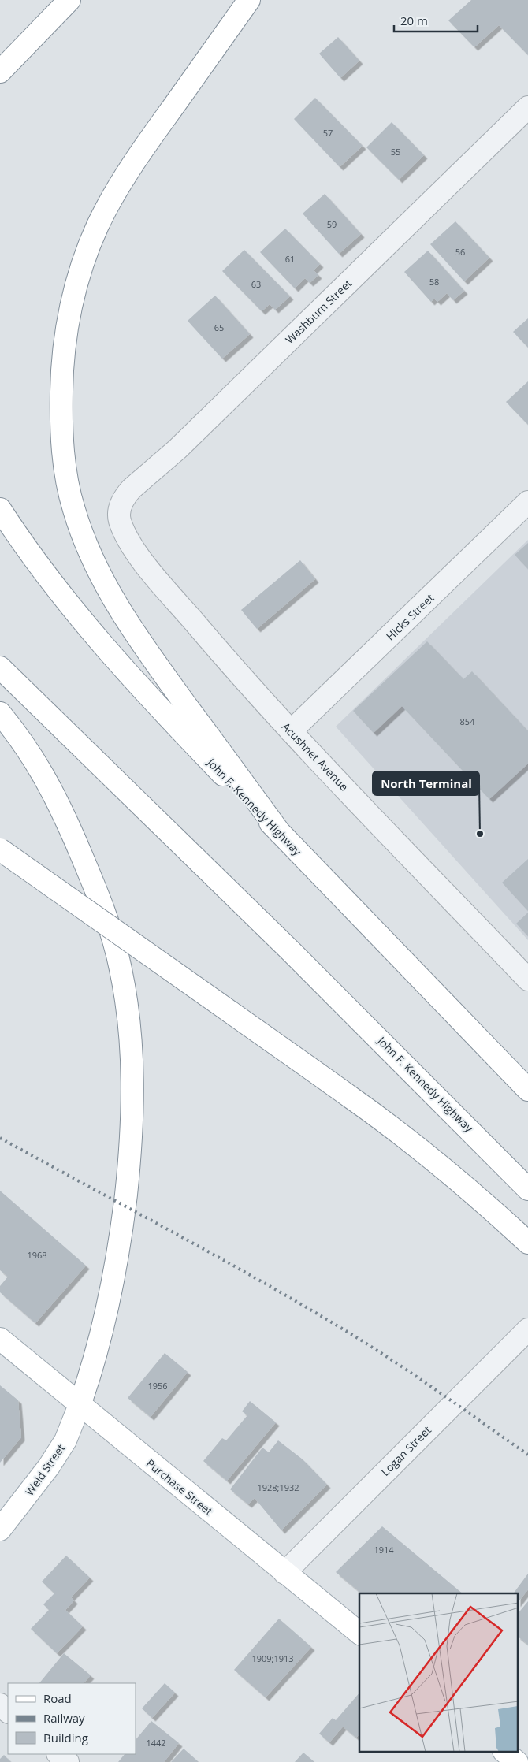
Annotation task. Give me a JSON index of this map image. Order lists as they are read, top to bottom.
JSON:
{
  "streets": {
    "main road": ["John F. Kennedy Highway", "Weld Street", "Purchase Street"],
    "street": [
      "Washburn Street",
      "Hicks Street",
      "Acushnet Avenue",
      "Logan Street"
    ]
  },
  "crossings": [
    ["Washburn Street", "Acushnet Avenue"],
    ["Hicks Street", "Acushnet Avenue"],
    ["Logan Street", "Purchase Street"],
    ["Weld Street", "Purchase Street"]
  ],
  "places": ["North Terminal"],
  "house_numbers": [
    "57",
    "55",
    "59",
    "56",
    "61",
    "58",
    "63",
    "65",
    "854",
    "1968",
    "1956",
    "1928;1932",
    "1914",
    "1909;1913",
    "1442"
  ],
  "legend": ["Road", "Railway", "Building"],
  "scale_bar": "20 m"
}
